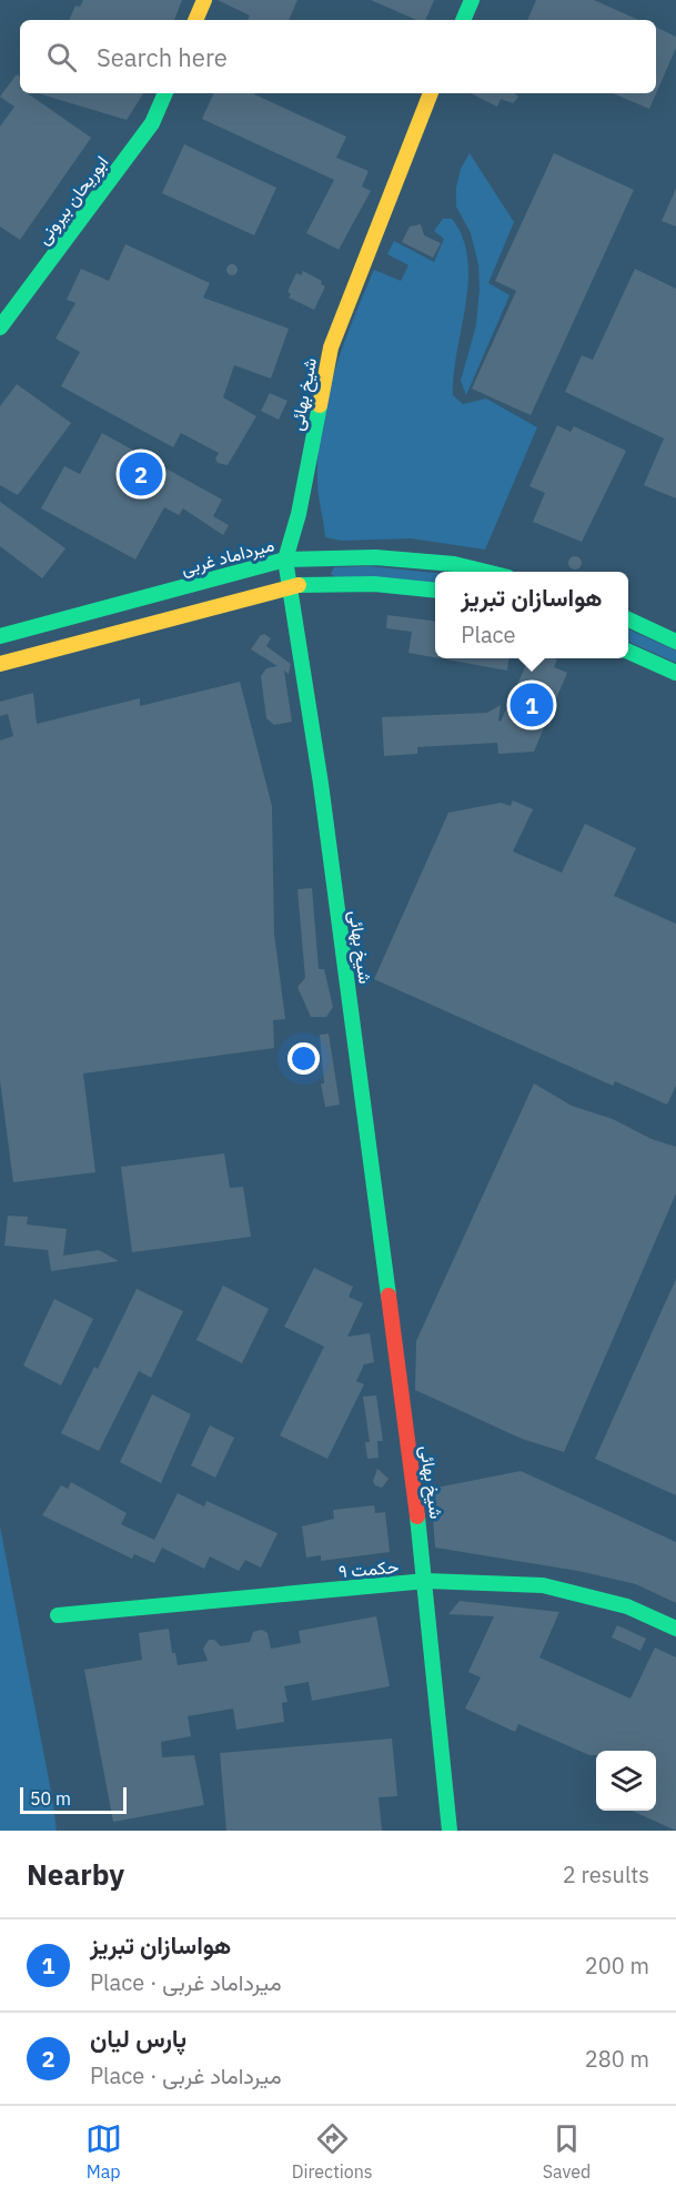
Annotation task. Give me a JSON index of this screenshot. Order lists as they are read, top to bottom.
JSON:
{
  "streets": {
    "street": [
      "ابوریحان بیرونی",
      "شیخ بهائی",
      "میرداماد غربی",
      "حکمت ۹"
    ]
  },
  "crossings": [
    ["شیخ بهائی", "میرداماد غربی"],
    ["شیخ بهائی", "حکمت ۹"]
  ],
  "scale_bar": "50 m",
  "page": {
    "search": "Search here",
    "pins": ["2", "1"],
    "popup": ["هواسازان تبریز", "Place"],
    "scale": "50 m",
    "heading": ["Nearby", "2 results"],
    "list": [
      {
        "mark": "1",
        "name": "هواسازان تبریز",
        "note": "Place · میرداماد غربی",
        "value": "200 m"
      },
      {
        "mark": "2",
        "name": "پارس لیان",
        "note": "Place · میرداماد غربی",
        "value": "280 m"
      }
    ],
    "nav": ["Map", "Directions", "Saved"]
  }
}
